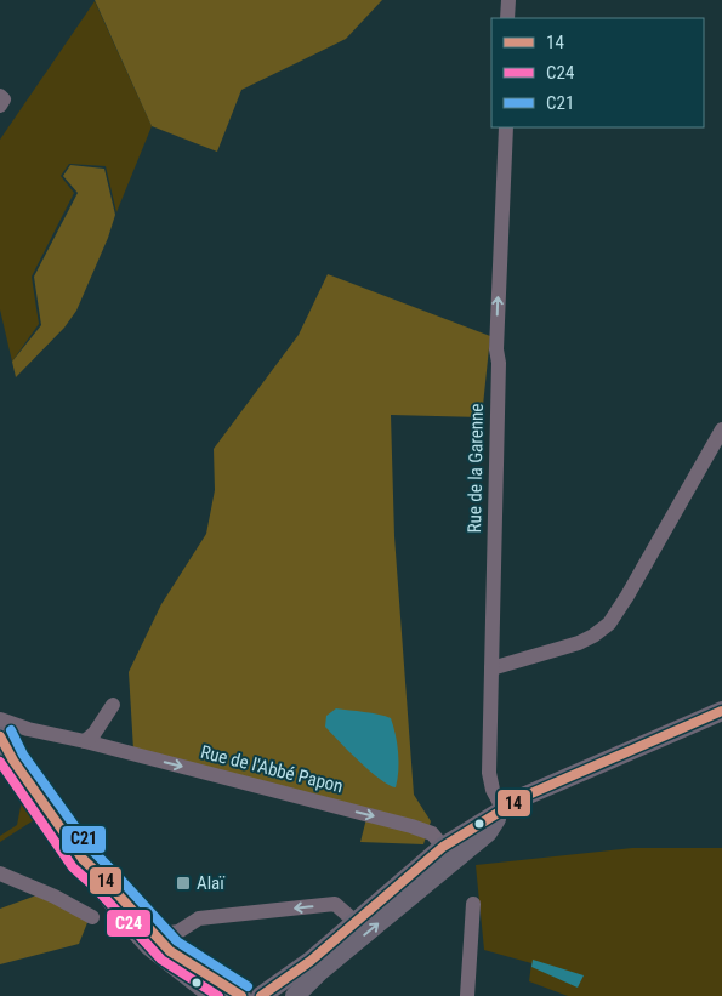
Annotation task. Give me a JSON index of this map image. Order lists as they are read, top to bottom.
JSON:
{
  "streets": {
    "street": ["Rue de la Garenne", "Rue de l'Abbé Papon"]
  },
  "one_way": ["Rue de la Garenne", "Rue de l'Abbé Papon"],
  "places": {
    "transit": ["Alaï"]
  },
  "lines": ["transit line 14", "transit line C21", "transit line C24"],
  "legend": ["14", "C24", "C21"]
}
